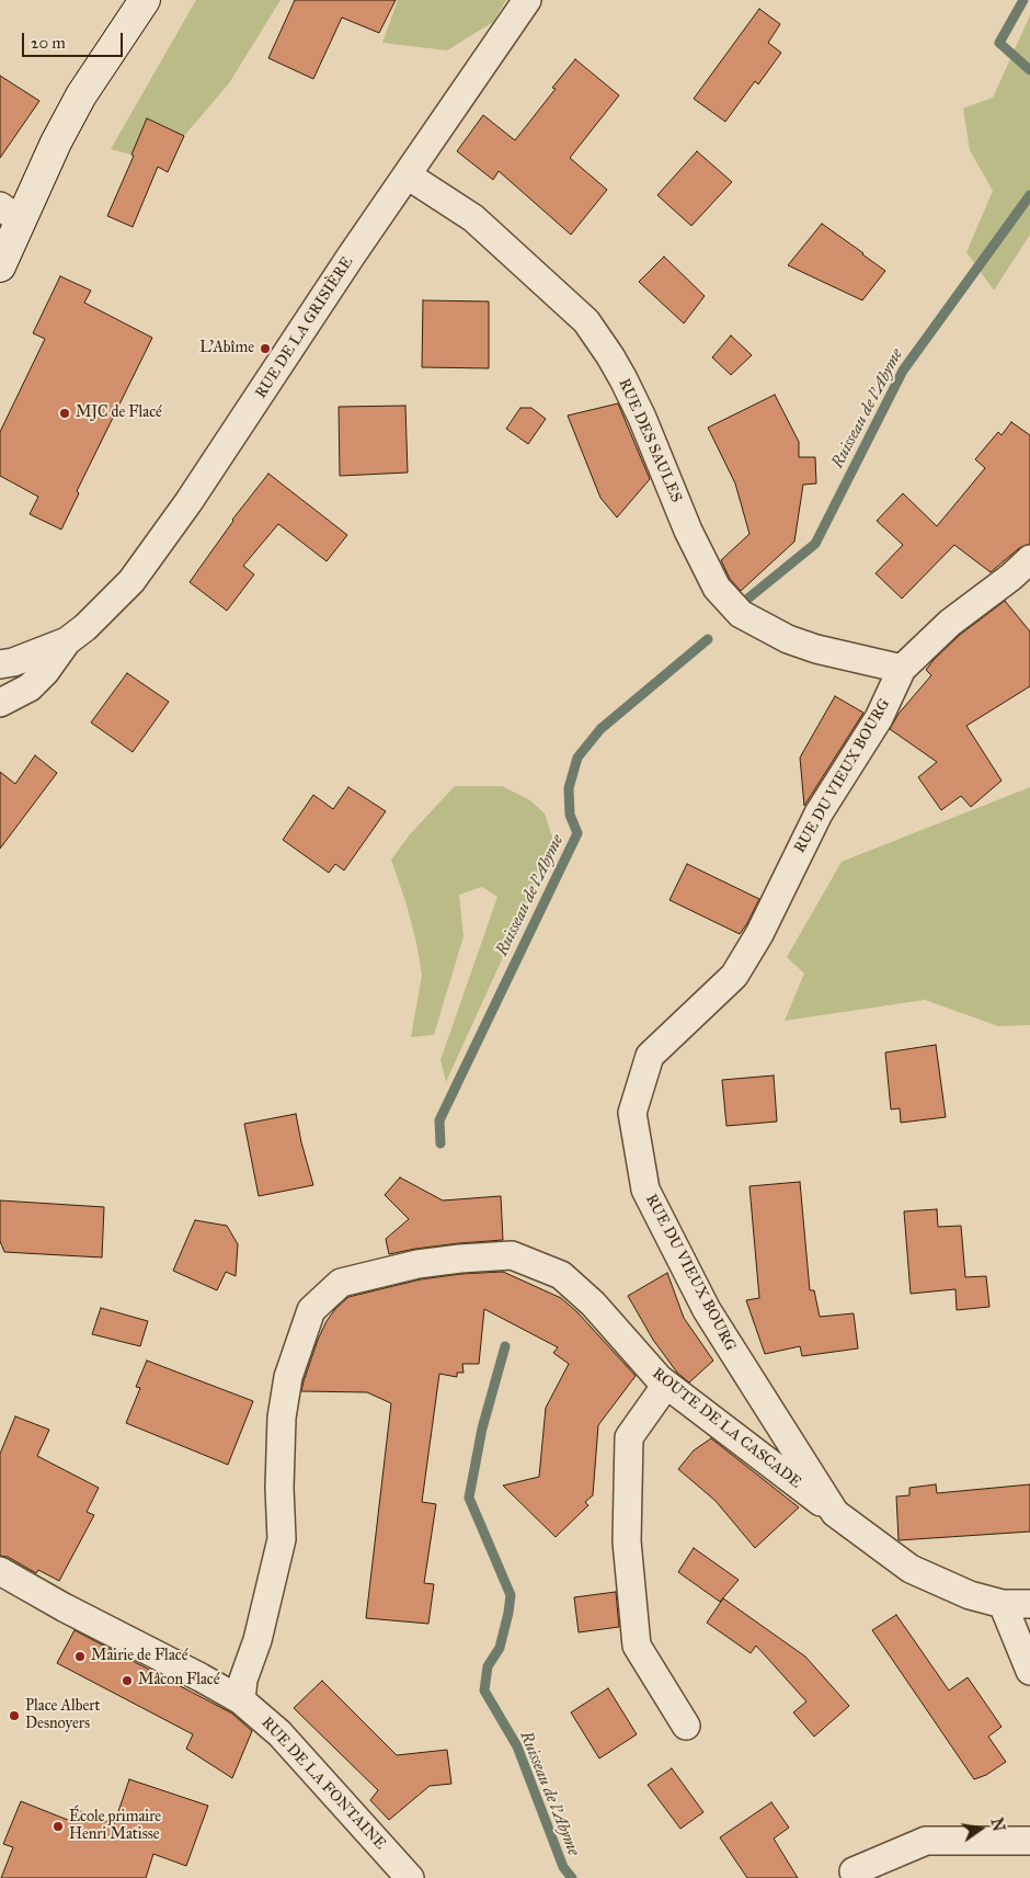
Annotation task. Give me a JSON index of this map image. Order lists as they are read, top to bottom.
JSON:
{
  "streets": {
    "street": [
      "RUE DE LA GRISIÈRE",
      "RUE DES SAULES",
      "RUE DU VIEUX BOURG",
      "ROUTE DE LA CASCADE",
      "RUE DE LA FONTAINE"
    ]
  },
  "crossings": [
    ["RUE DE LA GRISIÈRE", "RUE DES SAULES"],
    ["RUE DES SAULES", "RUE DU VIEUX BOURG"],
    ["RUE DU VIEUX BOURG", "ROUTE DE LA CASCADE"],
    ["ROUTE DE LA CASCADE", "RUE DE LA FONTAINE"]
  ],
  "water": ["Ruisseau de l'Abyme"],
  "places": [
    "L'Abîme",
    "MJC de Flacé",
    "Mairie de Flacé",
    "Mâcon Flacé",
    "Place Albert Desnoyers",
    "École primaire Henri Matisse"
  ],
  "scale_bar": "20 m",
  "north": "right"
}
